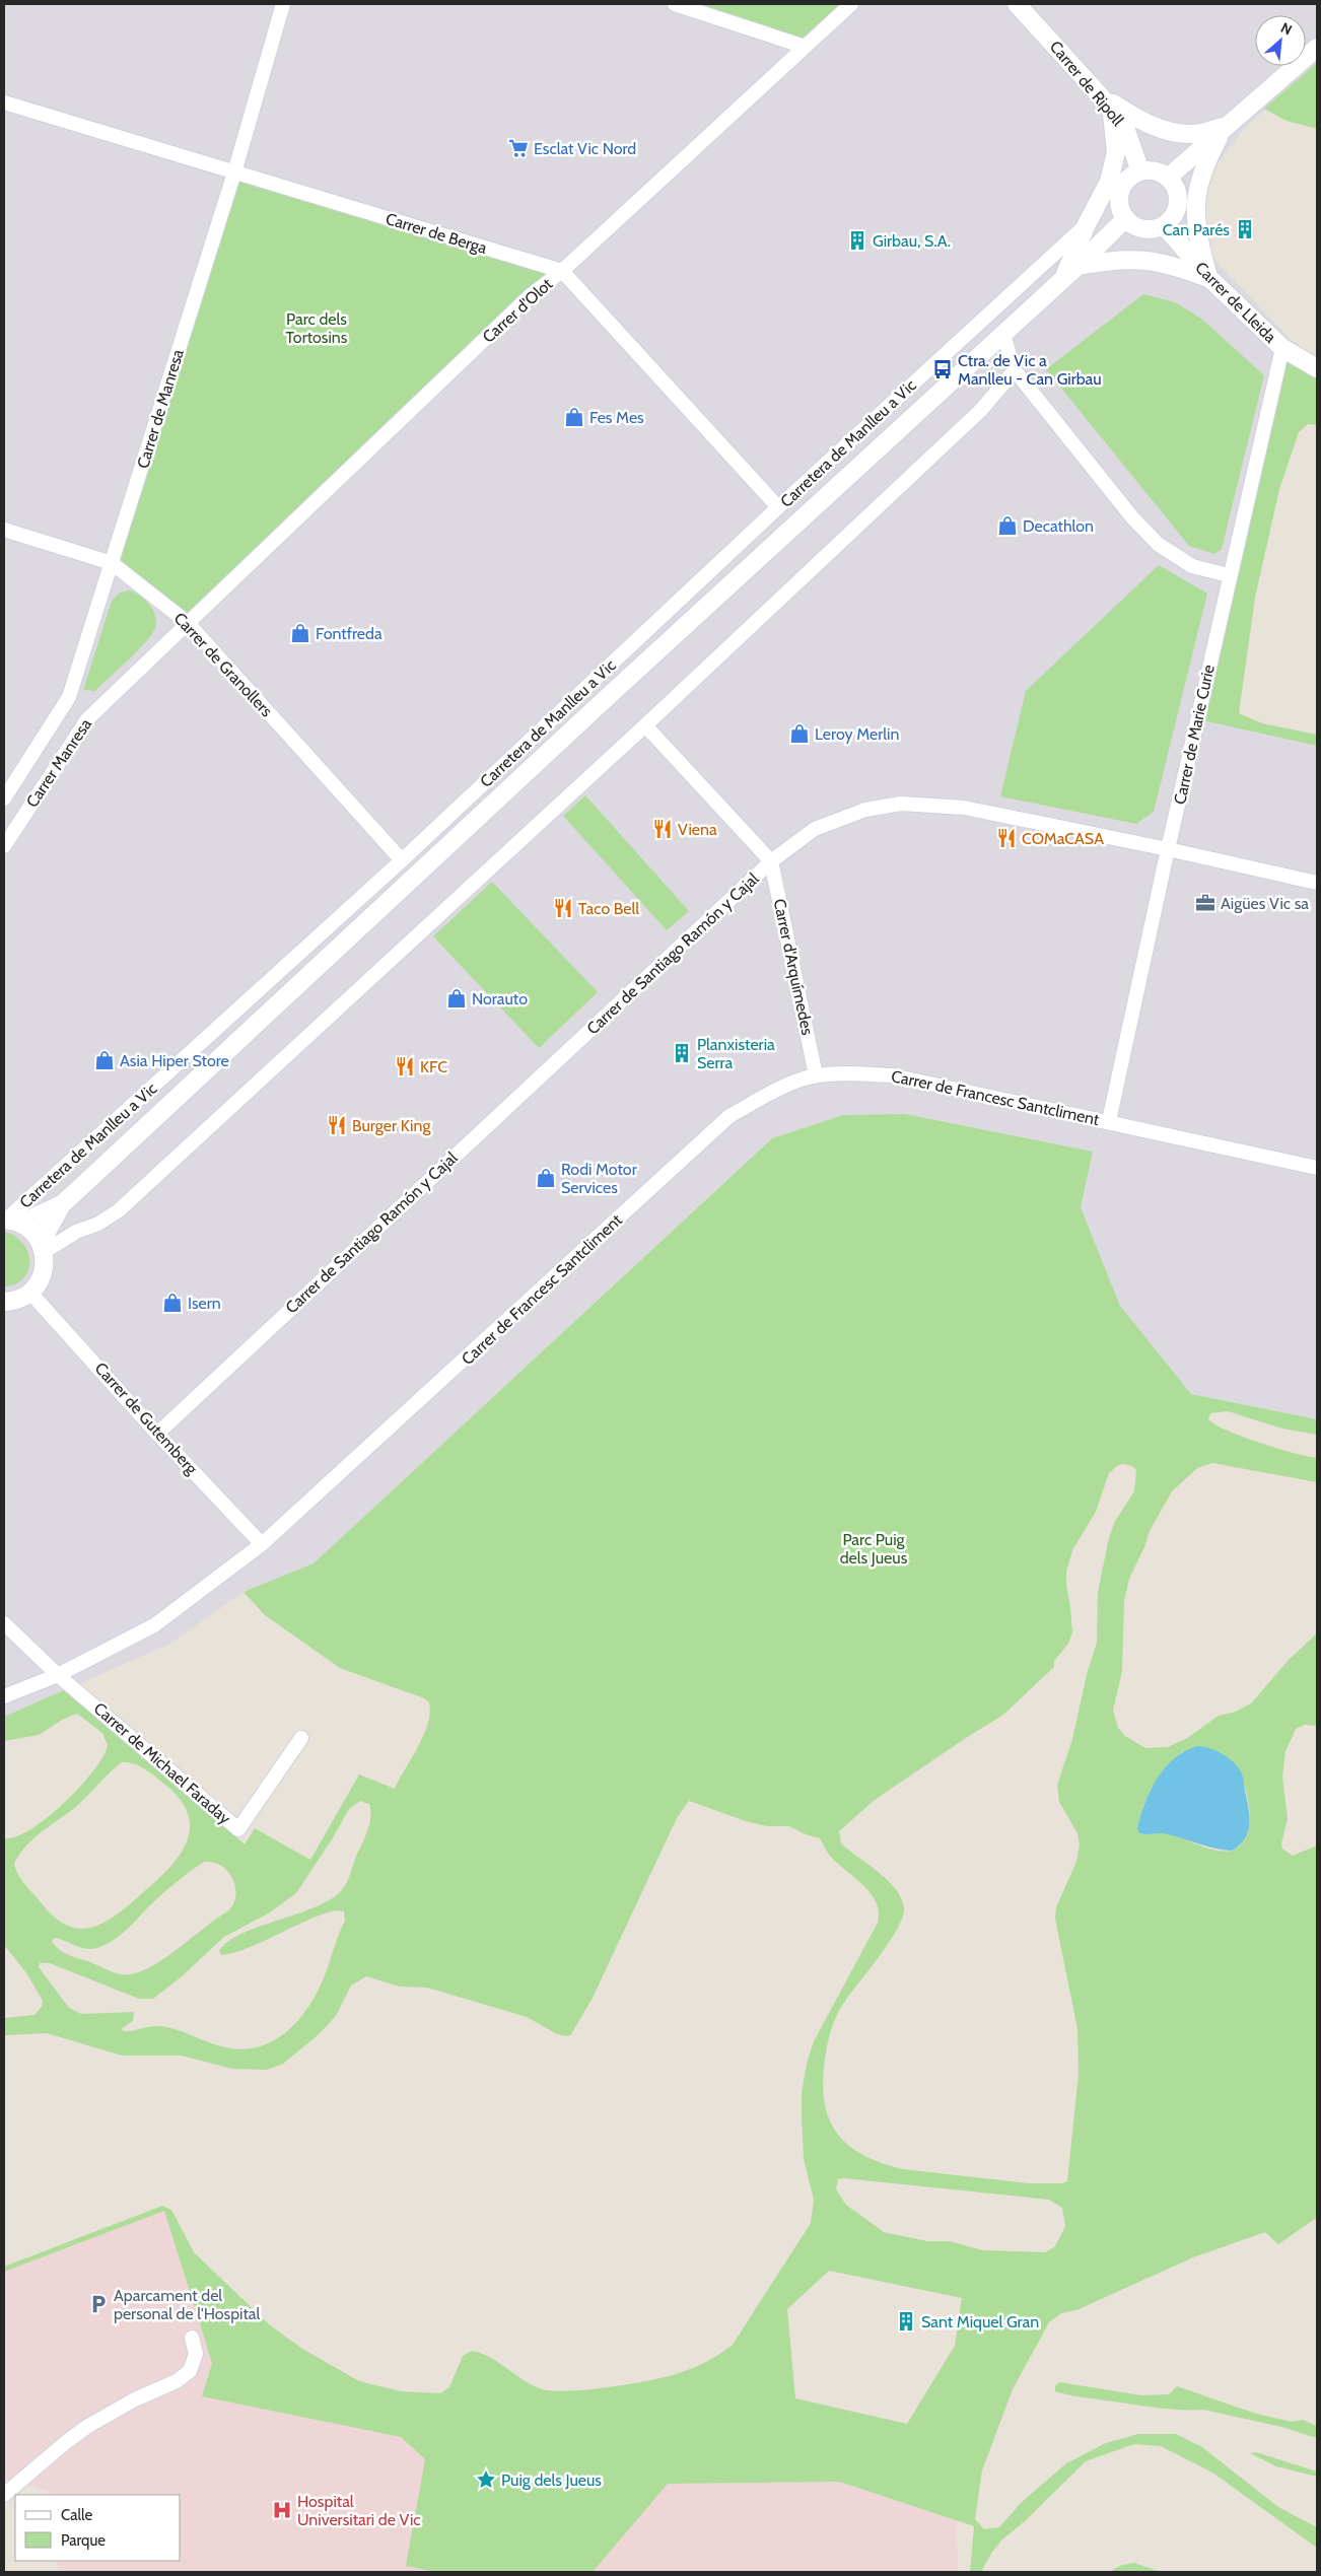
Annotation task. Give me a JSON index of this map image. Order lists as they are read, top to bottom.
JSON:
{
  "streets": {
    "street": [
      "Carrer de Ripoll",
      "Carrer de Berga",
      "Carrer de Lleida",
      "Carrer d'Olot",
      "Carrer de Manresa",
      "Carretera de Manlleu a Vic",
      "Carrer de Granollers",
      "Carrer de Marie Curie",
      "Carrer Manresa",
      "Carrer de Santiago Ramón y Cajal",
      "Carrer d'Arquímedes",
      "Carrer de Francesc Santcliment",
      "Carrer de Gutemberg",
      "Carrer de Michael Faraday"
    ]
  },
  "crossings": [
    ["Carrer de Ripoll", "Carrer de Lleida"],
    ["Carrer de Ripoll", "Carretera de Manlleu a Vic"],
    ["Carrer de Berga", "Carrer d'Olot"],
    ["Carrer de Berga", "Carrer de Manresa"],
    ["Carrer de Lleida", "Carretera de Manlleu a Vic"],
    ["Carrer de Lleida", "Carrer de Marie Curie"],
    ["Carrer d'Olot", "Carrer de Granollers"],
    ["Carrer d'Olot", "Carrer Manresa"],
    ["Carrer de Manresa", "Carrer de Granollers"],
    ["Carretera de Manlleu a Vic", "Carrer de Granollers"],
    ["Carretera de Manlleu a Vic", "Carrer de Gutemberg"],
    ["Carrer de Granollers", "Carrer Manresa"],
    ["Carrer de Marie Curie", "Carrer de Santiago Ramón y Cajal"],
    ["Carrer de Marie Curie", "Carrer de Francesc Santcliment"],
    ["Carrer de Santiago Ramón y Cajal", "Carrer d'Arquímedes"],
    ["Carrer de Santiago Ramón y Cajal", "Carrer de Gutemberg"],
    ["Carrer d'Arquímedes", "Carrer de Francesc Santcliment"],
    ["Carrer de Francesc Santcliment", "Carrer de Gutemberg"],
    ["Carrer de Francesc Santcliment", "Carrer de Michael Faraday"]
  ],
  "parks": ["Parc dels Tortosins", "Parc Puig dels Jueus"],
  "places": {
    "supermarket": ["Esclat Vic Nord"],
    "building": [
      "Can Parés",
      "Girbau, S.A.",
      "Planxisteria Serra",
      "Sant Miquel Gran"
    ],
    "bus stop": ["Ctra. de Vic a Manlleu - Can Girbau"],
    "shop": [
      "Fes Mes",
      "Decathlon",
      "Fontfreda",
      "Leroy Merlin",
      "Norauto",
      "Asia Hiper Store",
      "Rodi Motor Services",
      "Isern"
    ],
    "restaurant": [
      "Viena",
      "COMaCASA",
      "Taco Bell",
      "KFC",
      "Burger King"
    ],
    "office": ["Aigües Vic sa"],
    "parking": ["Aparcament del personal de l'Hospital"],
    "place": ["Puig dels Jueus"],
    "hospital": ["Hospital Universitari de Vic"]
  },
  "legend": ["Calle", "Parque"],
  "north": "top right"
}
